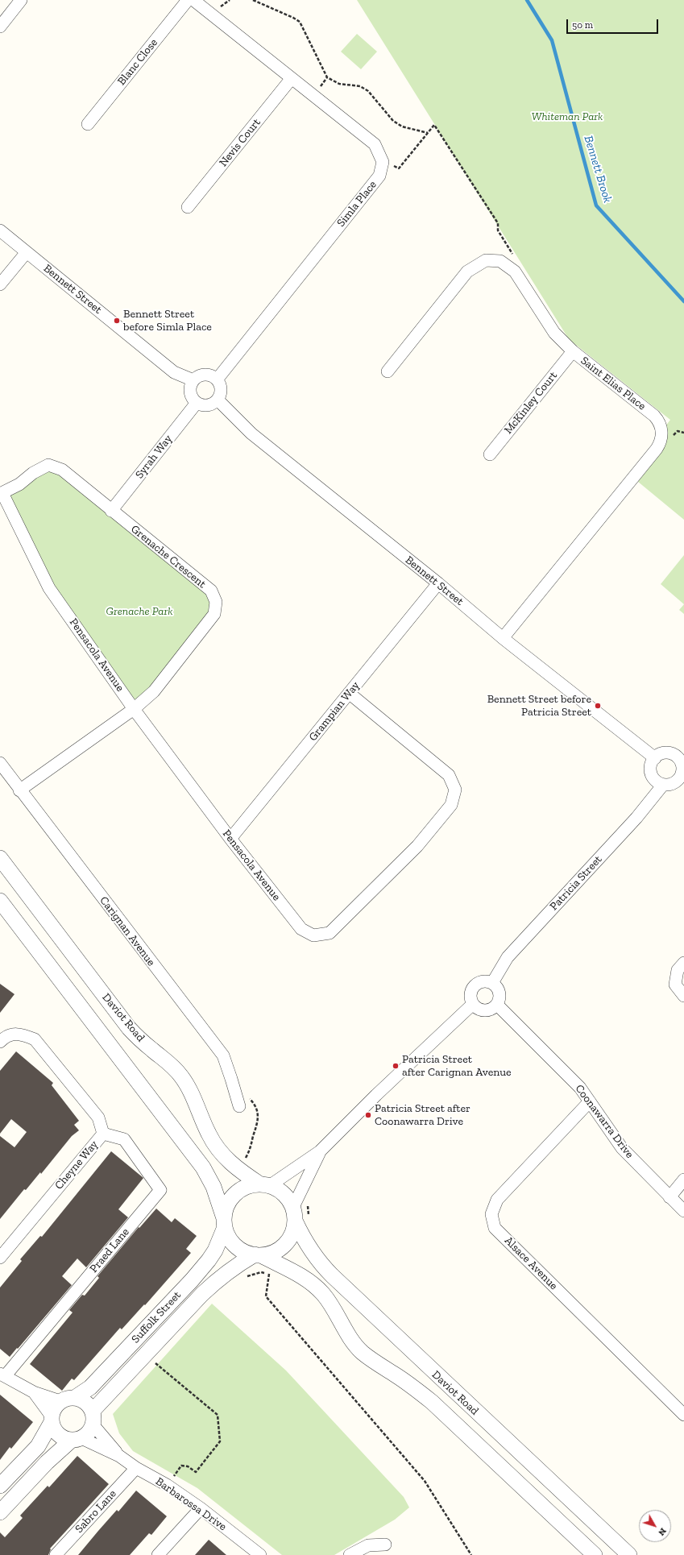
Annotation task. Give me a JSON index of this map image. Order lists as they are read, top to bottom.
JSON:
{
  "streets": {
    "street": [
      "Blanc Close",
      "Nevis Court",
      "Simla Place",
      "Bennett Street",
      "Saint Elias Place",
      "McKinley Court",
      "Syrah Way",
      "Grenache Crescent",
      "Pensacola Avenue",
      "Grampian Way",
      "Patricia Street",
      "Carignan Avenue",
      "Daviot Road",
      "Coonawarra Drive",
      "Cheyne Way",
      "Praed Lane",
      "Alsace Avenue",
      "Suffolk Street",
      "Barbarossa Drive",
      "Sabro Lane"
    ]
  },
  "crossings": [
    ["Simla Place", "Bennett Street"],
    ["Simla Place", "Syrah Way"],
    ["Bennett Street", "Saint Elias Place"],
    ["Bennett Street", "Syrah Way"],
    ["Bennett Street", "Grampian Way"],
    ["Bennett Street", "Patricia Street"],
    ["Saint Elias Place", "McKinley Court"],
    ["Syrah Way", "Grenache Crescent"],
    ["Grenache Crescent", "Pensacola Avenue"],
    ["Grenache Crescent", "Carignan Avenue"],
    ["Pensacola Avenue", "Grampian Way"],
    ["Patricia Street", "Coonawarra Drive"],
    ["Daviot Road", "Suffolk Street"],
    ["Coonawarra Drive", "Alsace Avenue"],
    ["Cheyne Way", "Praed Lane"],
    ["Suffolk Street", "Barbarossa Drive"],
    ["Barbarossa Drive", "Sabro Lane"]
  ],
  "water": ["Bennett Brook"],
  "parks": ["Whiteman Park", "Grenache Park"],
  "places": [
    "Bennett Street before Simla Place",
    "Bennett Street before Patricia Street",
    "Patricia Street after Carignan Avenue",
    "Patricia Street after Coonawarra Drive"
  ],
  "scale_bar": "50 m",
  "north": "bottom right"
}
